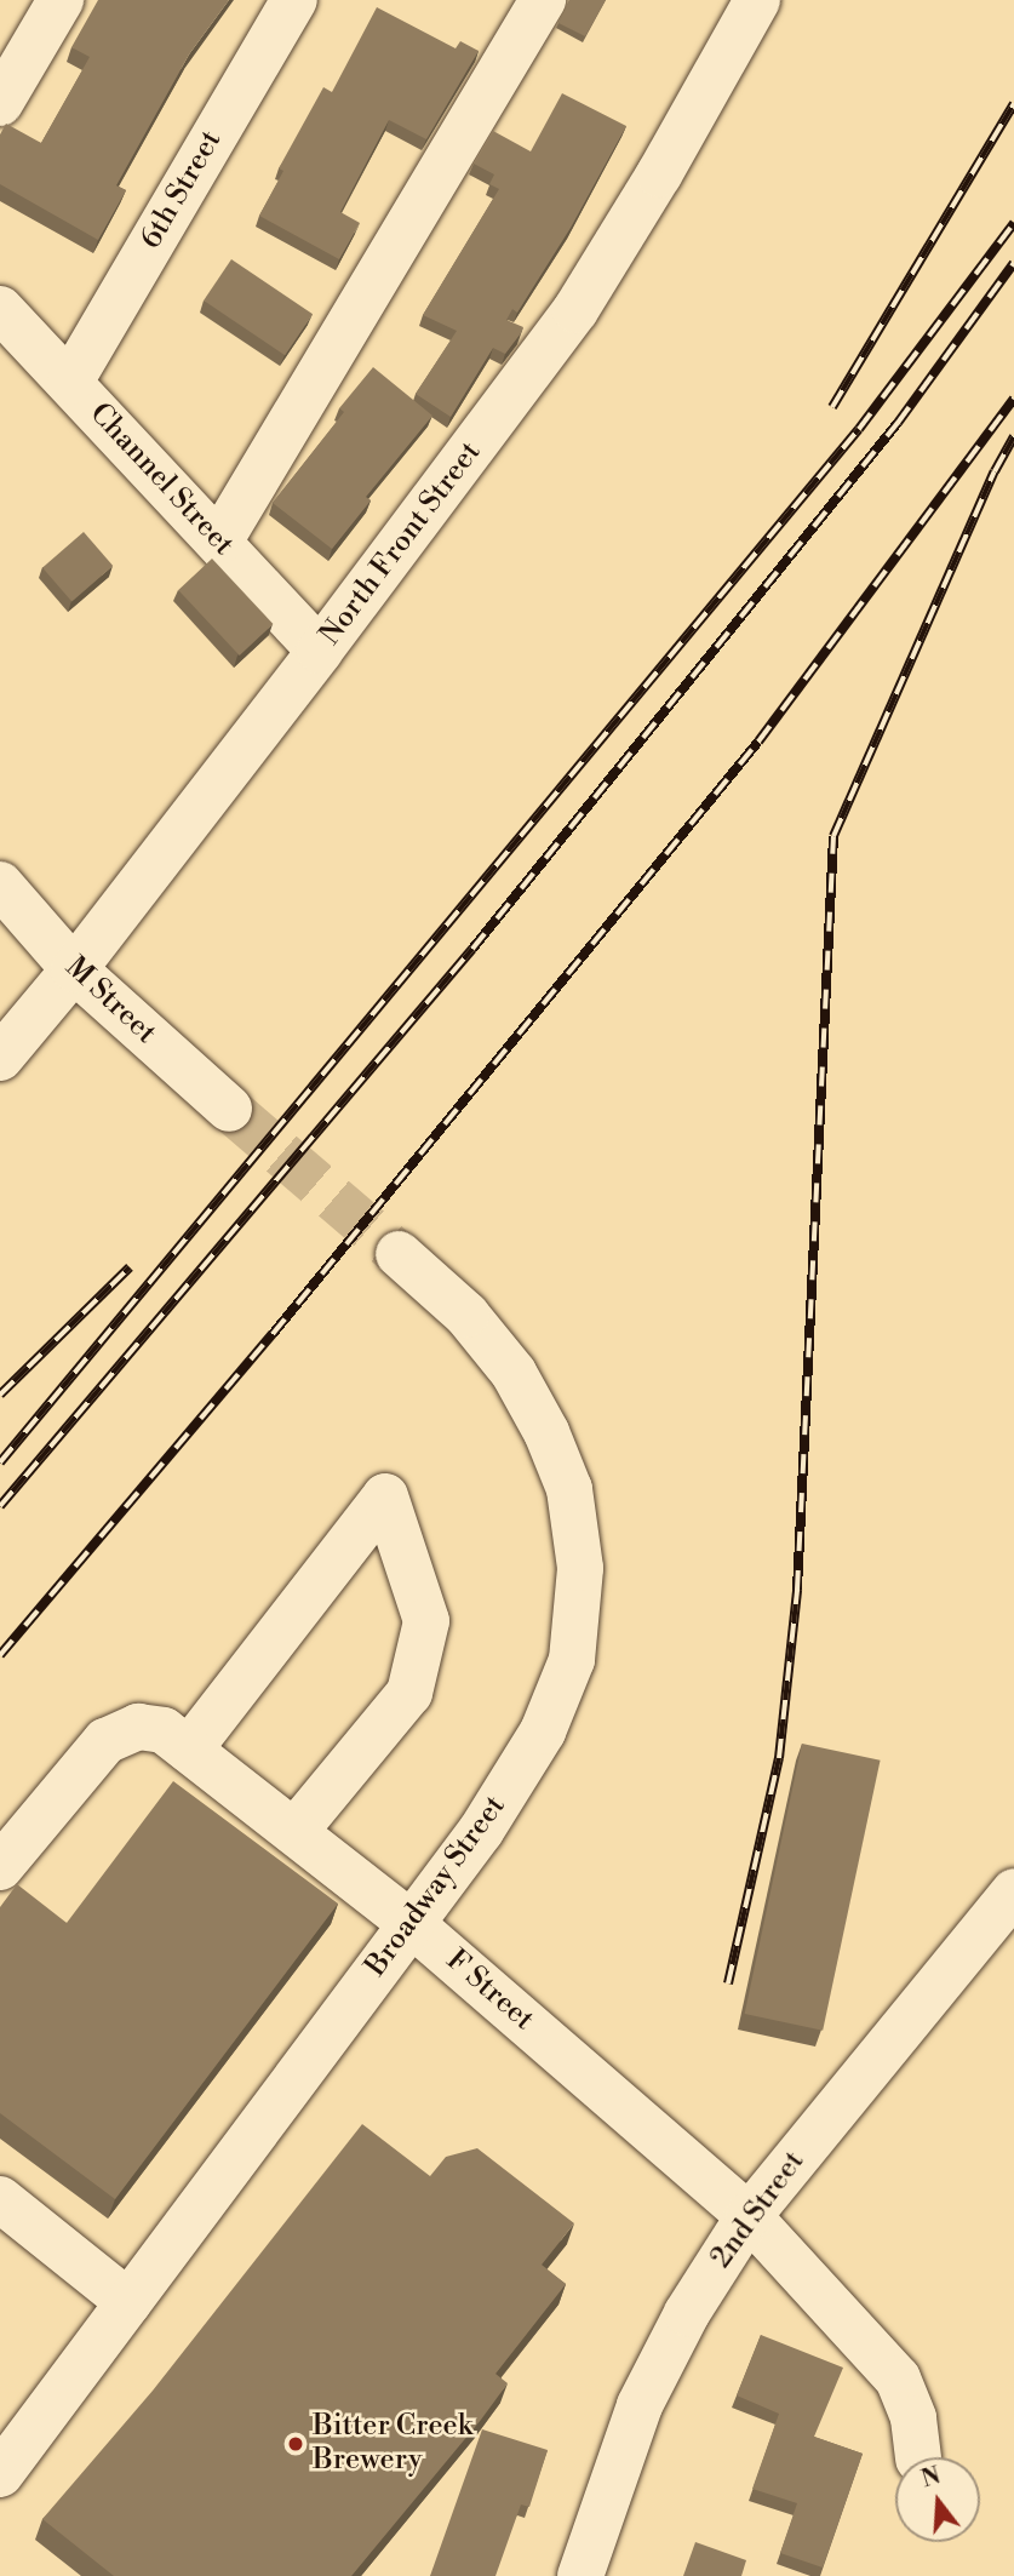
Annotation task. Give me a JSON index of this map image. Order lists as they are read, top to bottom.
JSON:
{
  "streets": {
    "street": [
      "6th Street",
      "Channel Street",
      "North Front Street",
      "M Street",
      "Broadway Street",
      "F Street",
      "2nd Street"
    ]
  },
  "crossings": [
    ["6th Street", "Channel Street"],
    ["Channel Street", "North Front Street"],
    ["North Front Street", "M Street"],
    ["Broadway Street", "F Street"],
    ["F Street", "2nd Street"]
  ],
  "places": ["Bitter Creek Brewery"],
  "north": "top"
}
